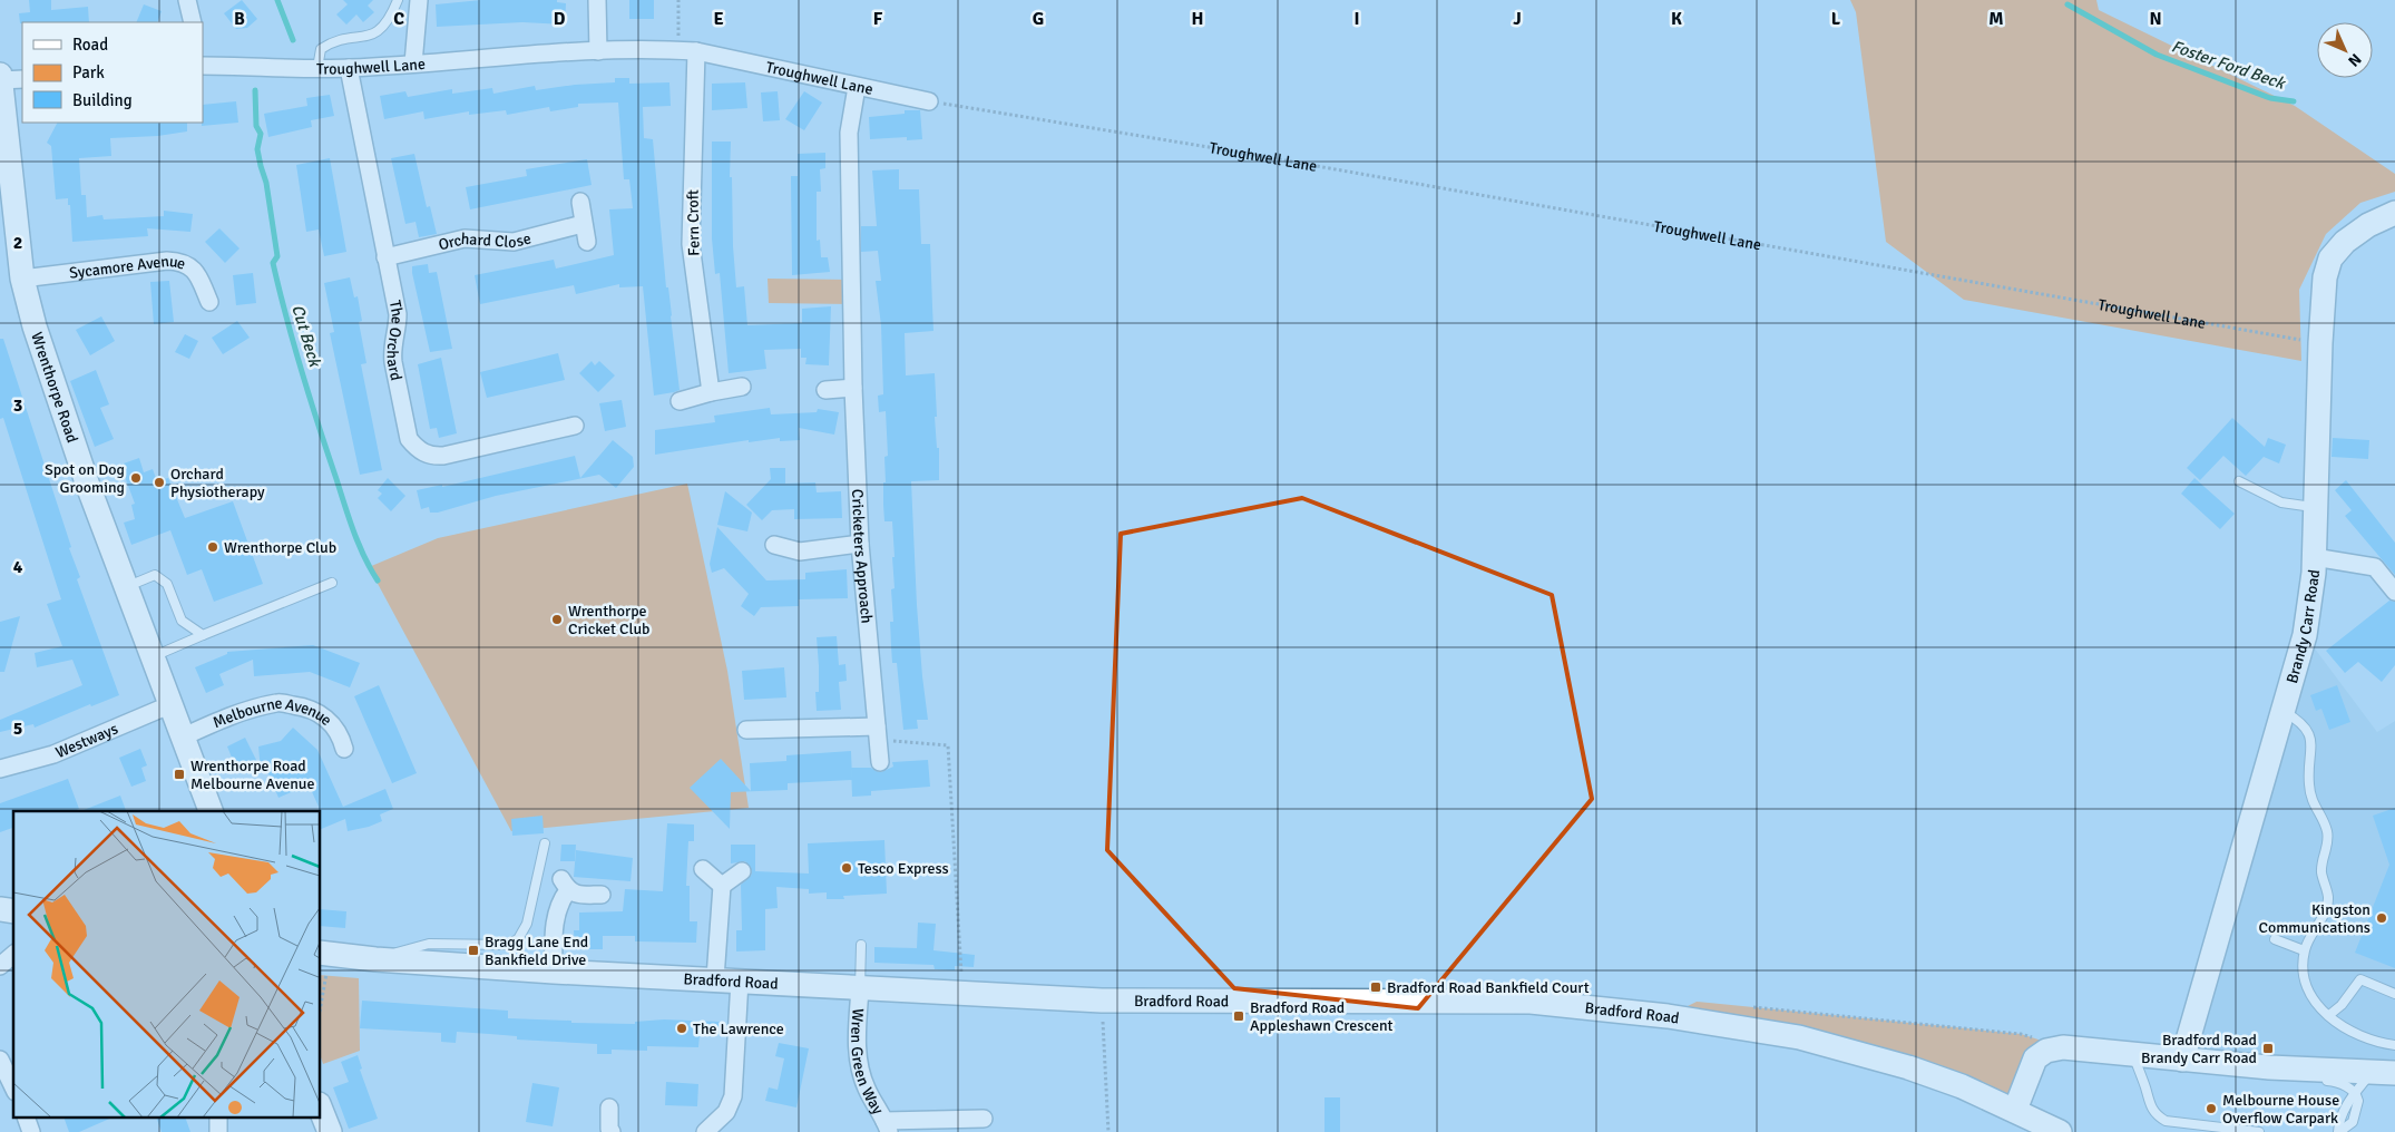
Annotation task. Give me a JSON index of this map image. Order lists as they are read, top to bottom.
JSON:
{
  "streets": {
    "street": [
      "Troughwell Lane",
      "Fern Croft",
      "Orchard Close",
      "Sycamore Avenue",
      "The Orchard",
      "Wrenthorpe Road",
      "Cricketers Approach",
      "Brandy Carr Road",
      "Melbourne Avenue",
      "Westways",
      "Bradford Road",
      "Wren Green Way"
    ]
  },
  "crossings": [
    ["Troughwell Lane", "Fern Croft"],
    ["Troughwell Lane", "The Orchard"],
    ["Troughwell Lane", "Cricketers Approach"],
    ["Troughwell Lane", "Brandy Carr Road"],
    ["Orchard Close", "The Orchard"],
    ["Sycamore Avenue", "Wrenthorpe Road"],
    ["Wrenthorpe Road", "Melbourne Avenue"],
    ["Wrenthorpe Road", "Westways"],
    ["Bradford Road", "Wren Green Way"]
  ],
  "water": ["Foster Ford Beck", "Cut Beck"],
  "places": {
    "other": [
      "Spot on Dog Grooming",
      "Orchard Physiotherapy",
      "Wrenthorpe Club",
      "Wrenthorpe Cricket Club",
      "Tesco Express",
      "Kingston Communications",
      "The Lawrence",
      "Melbourne House Overflow Carpark"
    ],
    "transit": [
      "Wrenthorpe Road Melbourne Avenue",
      "Bragg Lane End Bankfield Drive",
      "Bradford Road Bankfield Court",
      "Bradford Road Appleshawn Crescent",
      "Bradford Road Brandy Carr Road"
    ]
  },
  "legend": ["Road", "Park", "Building"],
  "north": "bottom right",
  "grid": {
    "columns": [
      "B",
      "C",
      "D",
      "E",
      "F",
      "G",
      "H",
      "I",
      "J",
      "K",
      "L",
      "M",
      "N"
    ],
    "rows": [
      "2",
      "3",
      "4",
      "5"
    ]
  }
}
